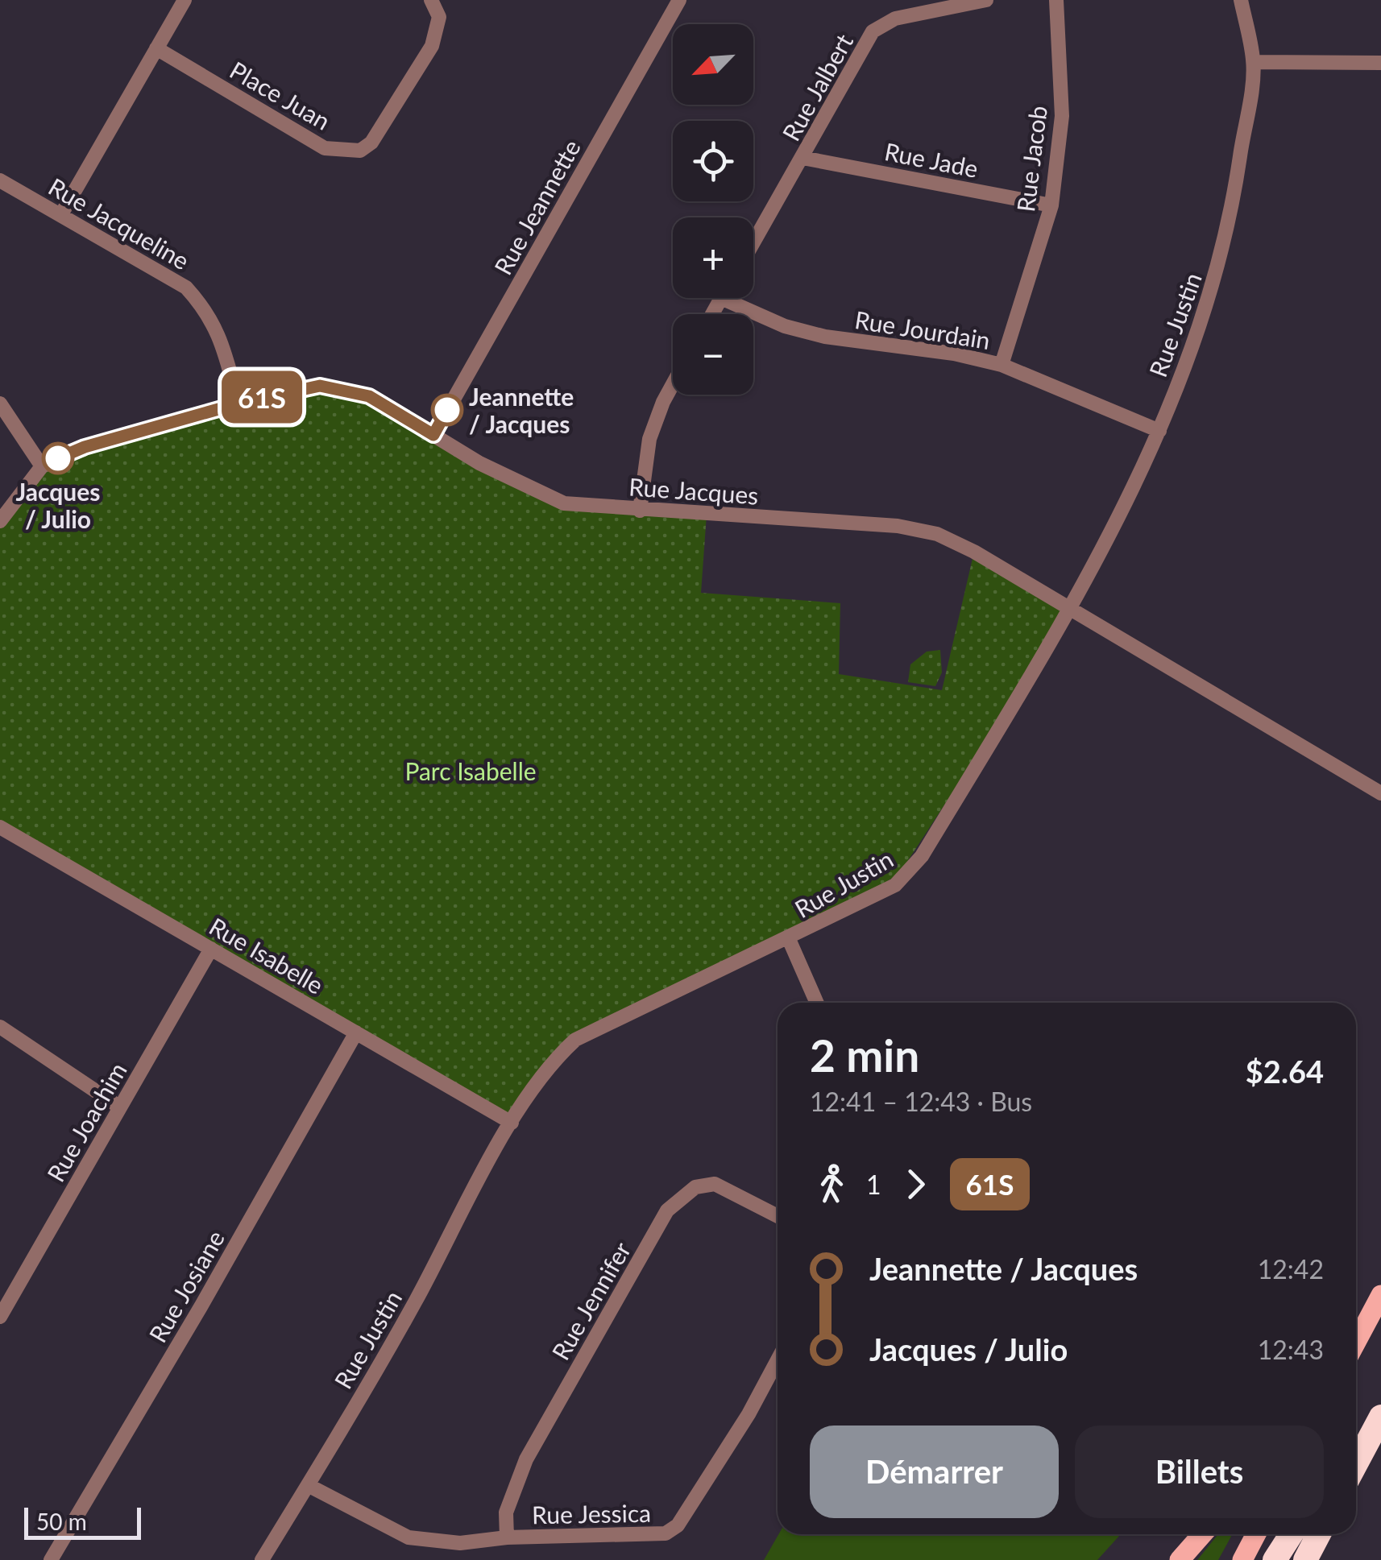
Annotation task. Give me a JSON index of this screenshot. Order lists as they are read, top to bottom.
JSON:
{
  "streets": {
    "street": [
      "Rue Jalbert",
      "Place Juan",
      "Rue Jacob",
      "Rue Jade",
      "Rue Jeannette",
      "Rue Jacqueline",
      "Rue Justin",
      "Rue Jourdain",
      "Rue Jacques",
      "Rue Isabelle",
      "Rue Joachim",
      "Rue Josiane",
      "Rue Jennifer",
      "Rue Jessica"
    ]
  },
  "crossings": [
    ["Rue Jalbert", "Rue Jade"],
    ["Rue Jacob", "Rue Jade"],
    ["Rue Jacob", "Rue Jourdain"],
    ["Rue Jeannette", "Rue Jacques"],
    ["Rue Jacqueline", "Rue Jacques"],
    ["Rue Justin", "Rue Jourdain"],
    ["Rue Justin", "Rue Jacques"],
    ["Rue Justin", "Rue Isabelle"],
    ["Rue Justin", "Rue Jessica"],
    ["Rue Isabelle", "Rue Joachim"],
    ["Rue Isabelle", "Rue Josiane"],
    ["Rue Jennifer", "Rue Jessica"]
  ],
  "parks": ["Parc Isabelle"],
  "places": ["Jeannette / Jacques", "Jacques / Julio"],
  "lines": ["bus line 61S"],
  "scale_bar": "50 m",
  "north": "bottom left",
  "page": {
    "on_map": "61S",
    "map_buttons": ["+", "−"],
    "heading": ["2 min", "12:41 – 12:43 · Bus", "$2.64"],
    "legs": ["1", "61S"],
    "list": [
      {
        "name": "Jeannette / Jacques",
        "value": "12:42"
      },
      {
        "name": "Jacques / Julio",
        "value": "12:43"
      }
    ],
    "buttons": ["Démarrer", "Billets"],
    "scale": "50 m"
  }
}
